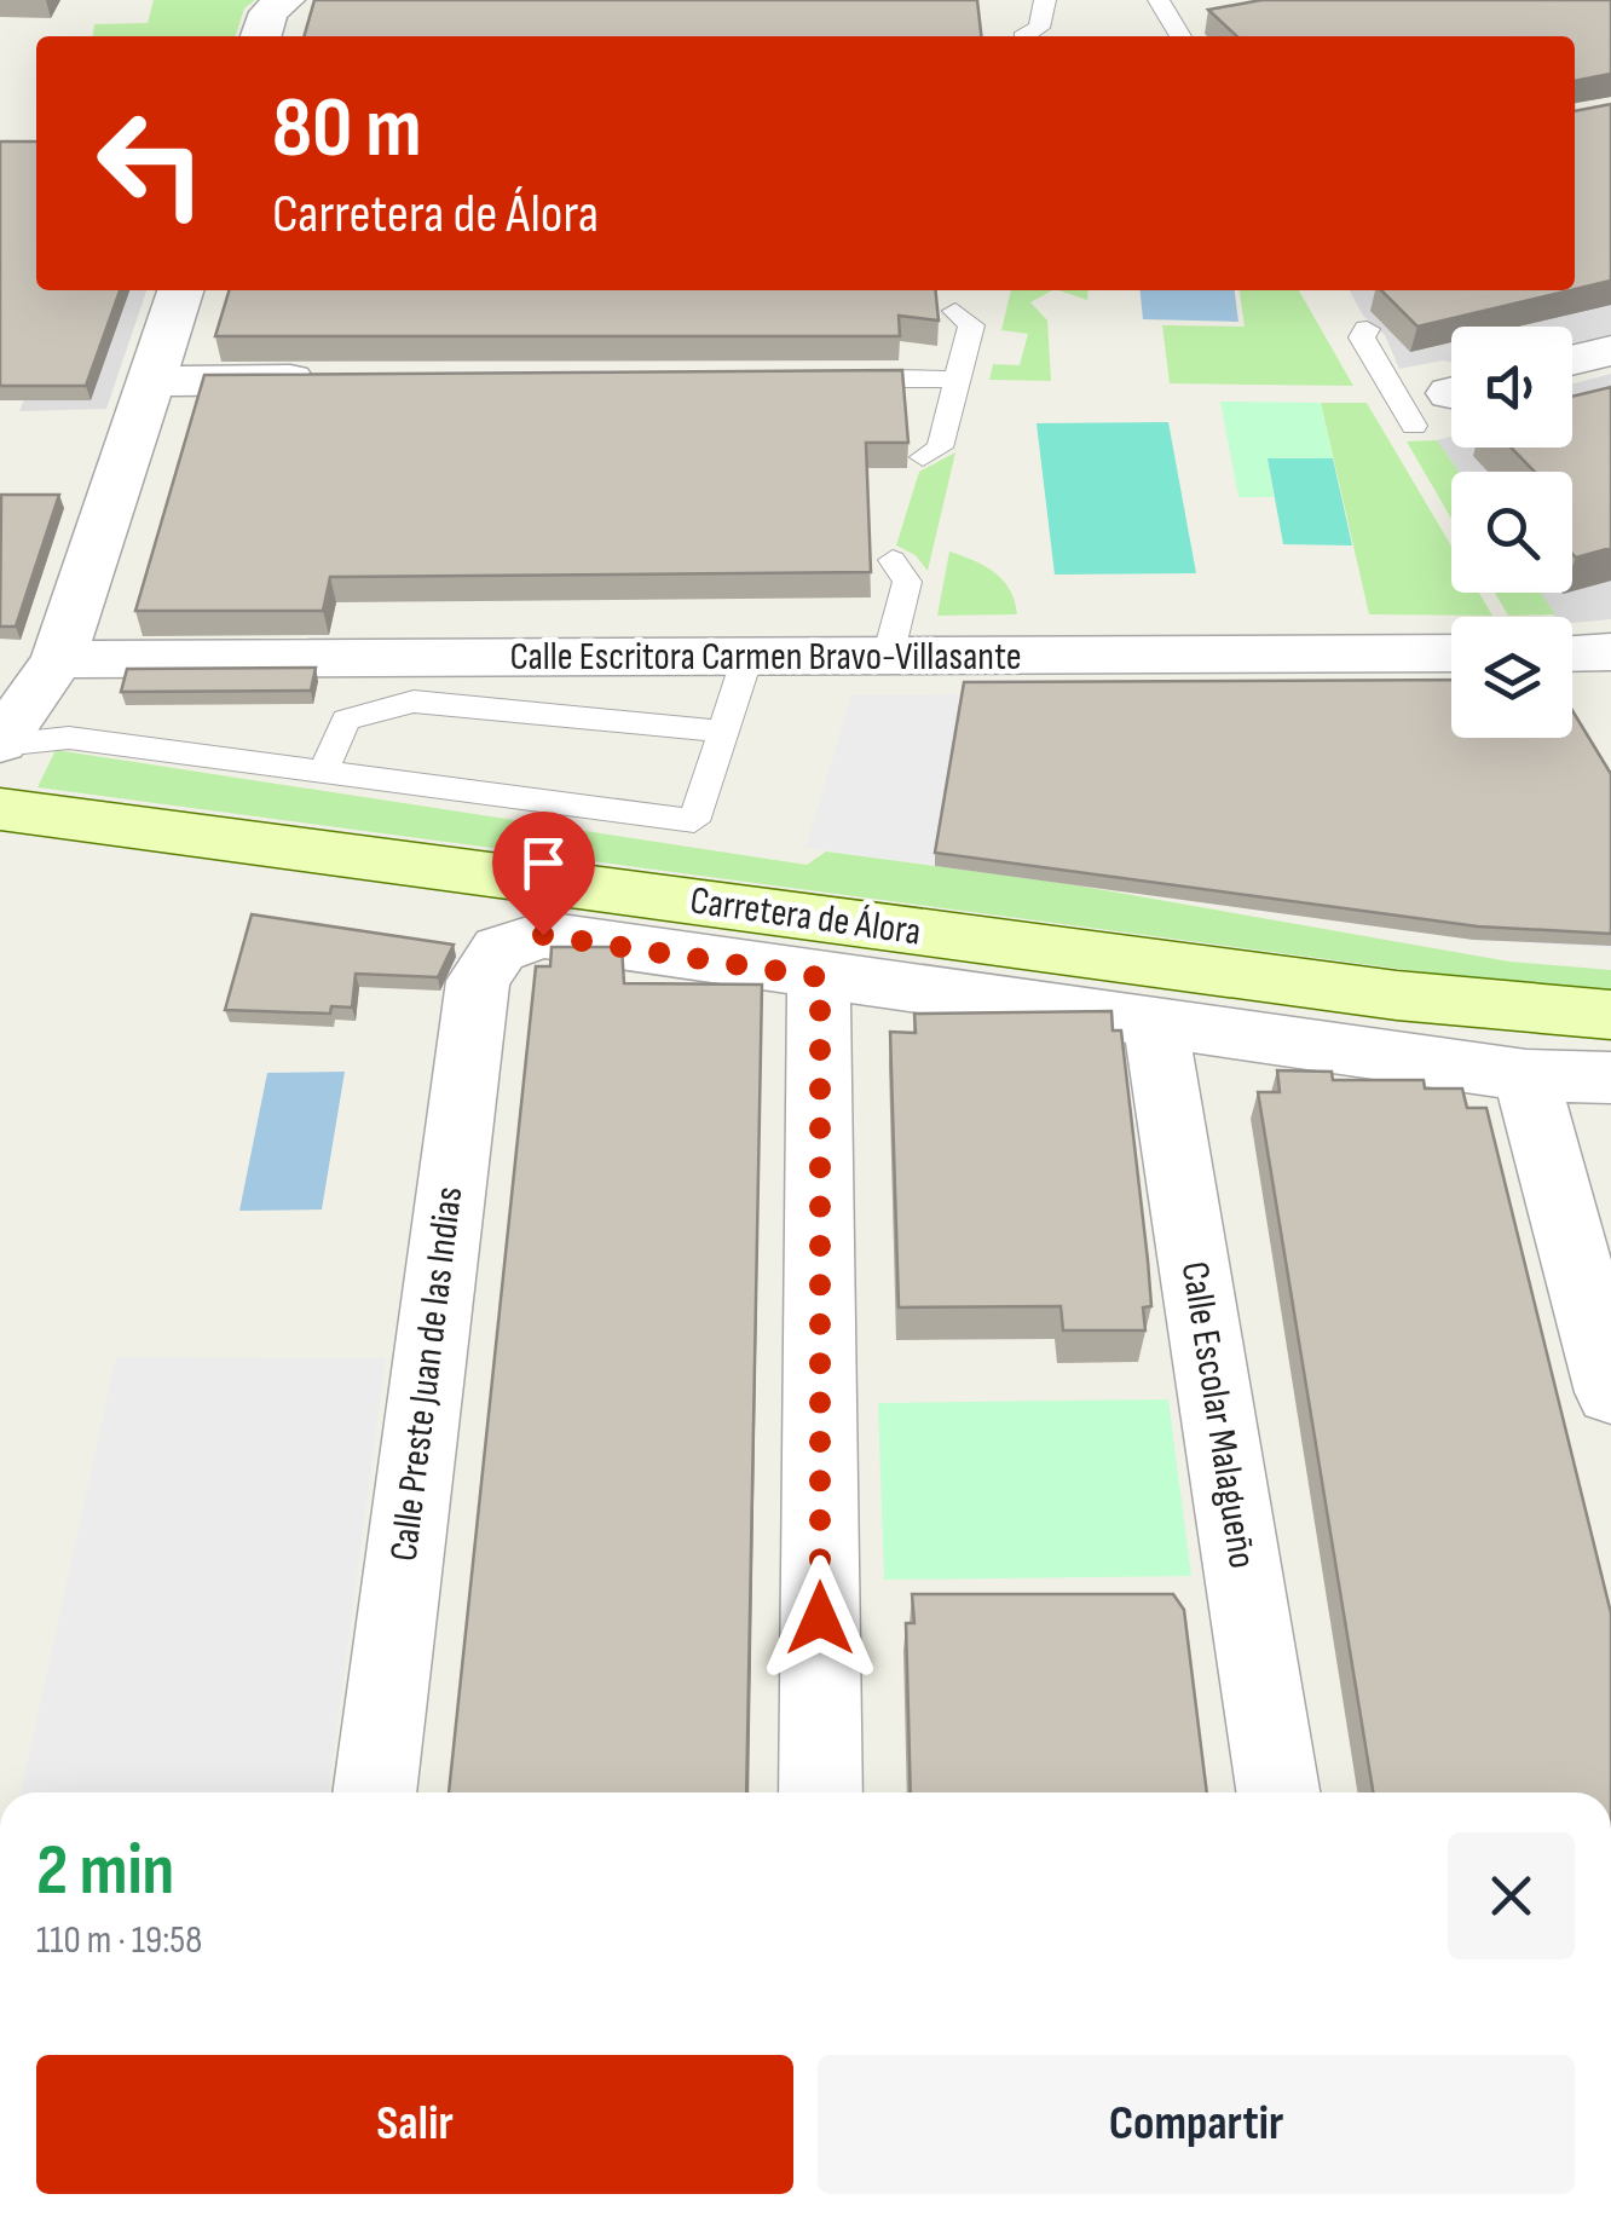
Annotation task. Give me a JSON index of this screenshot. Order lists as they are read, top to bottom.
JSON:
{
  "streets": {
    "main road": ["Carretera de Álora"],
    "street": ["Calle Escritora Carmen Bravo-Villasante", "Calle Preste Juan de las Indias", "Calle Escolar Malagueño"]
  },
  "crossings": [
    ["Carretera de Álora", "Calle Preste Juan de las Indias"],
    ["Carretera de Álora", "Calle Escolar Malagueño"]
  ],
  "page": {
    "turn": ["80 m", "Carretera de Álora"],
    "heading": ["2 min", "110 m · 19:58"],
    "buttons": ["Salir", "Compartir"]
  }
}
